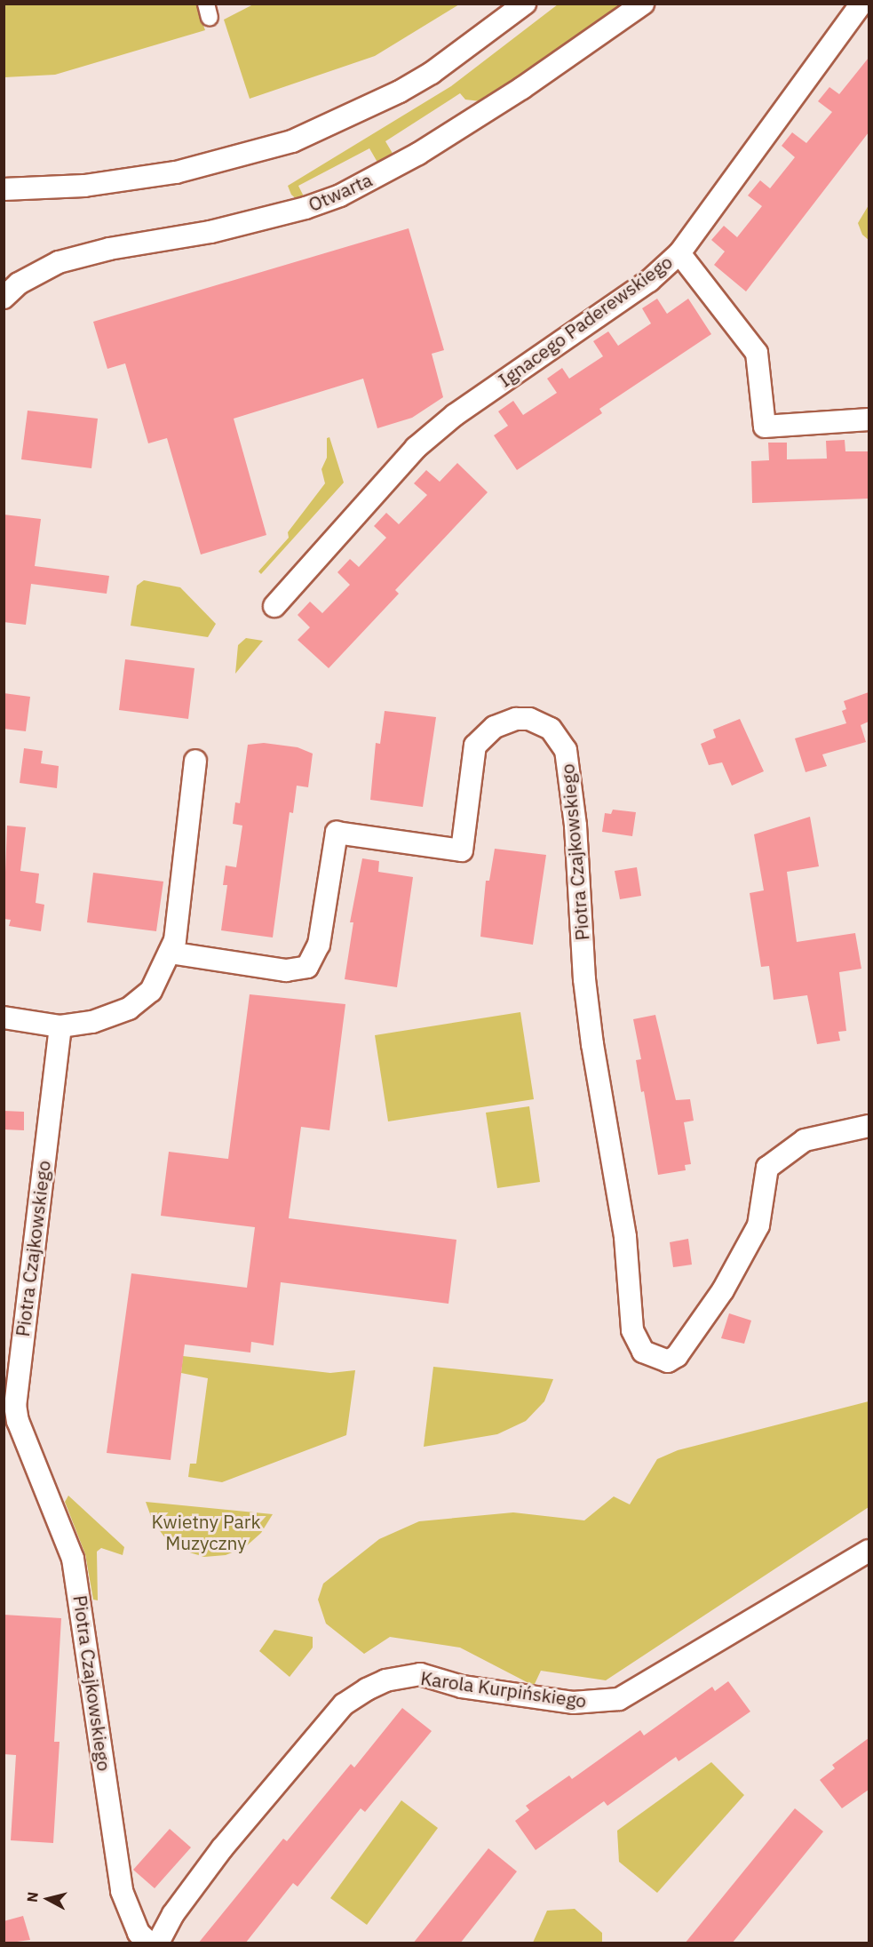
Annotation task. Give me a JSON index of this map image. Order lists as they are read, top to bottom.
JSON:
{
  "streets": {
    "street": [
      "Otwarta",
      "Ignacego Paderewskiego",
      "Piotra Czajkowskiego",
      "Karola Kurpińskiego"
    ]
  },
  "parks": ["Kwietny Park Muzyczny"],
  "north": "left"
}
